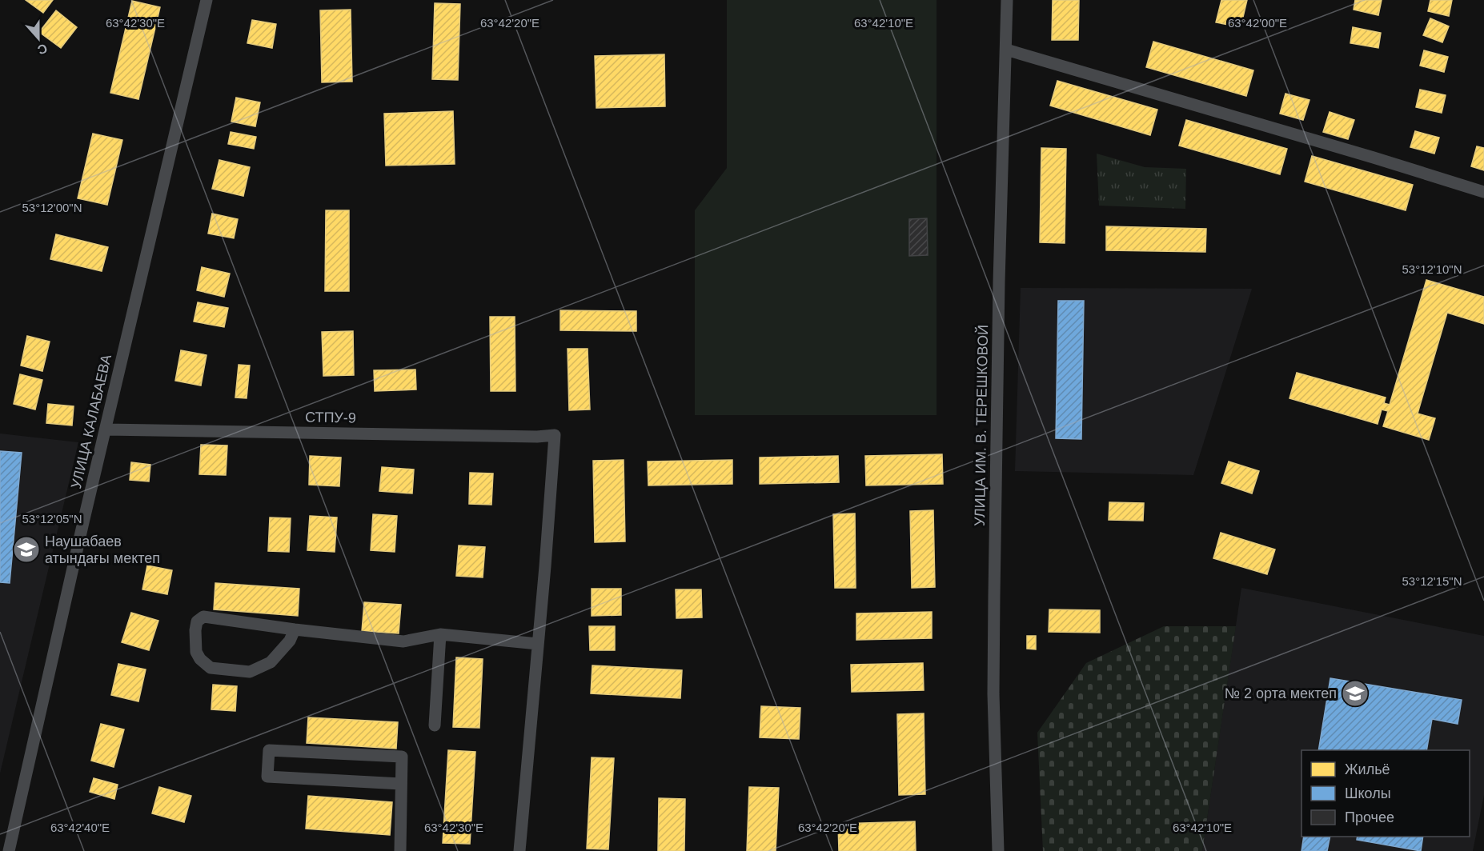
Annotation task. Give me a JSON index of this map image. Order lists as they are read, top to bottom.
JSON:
{
  "streets": {
    "street": ["СТПУ-9", "УЛИЦА КАЛАБАЕВА", "УЛИЦА ИМ. В. ТЕРЕШКОВОЙ"]
  },
  "crossings": [
    ["СТПУ-9", "УЛИЦА КАЛАБАЕВА"]
  ],
  "places": {
    "school or university": ["Наушабаев атындағы мектеп", "№ 2 орта мектеп"]
  },
  "legend": ["Жильё", "Школы", "Прочее"],
  "north": "bottom",
  "coordinates": [
    "63°42'30\"E",
    "63°42'20\"E",
    "63°42'10\"E",
    "63°42'00\"E",
    "53°12'00\"N",
    "53°12'10\"N",
    "53°12'05\"N",
    "53°12'15\"N",
    "63°42'40\"E"
  ]
}
